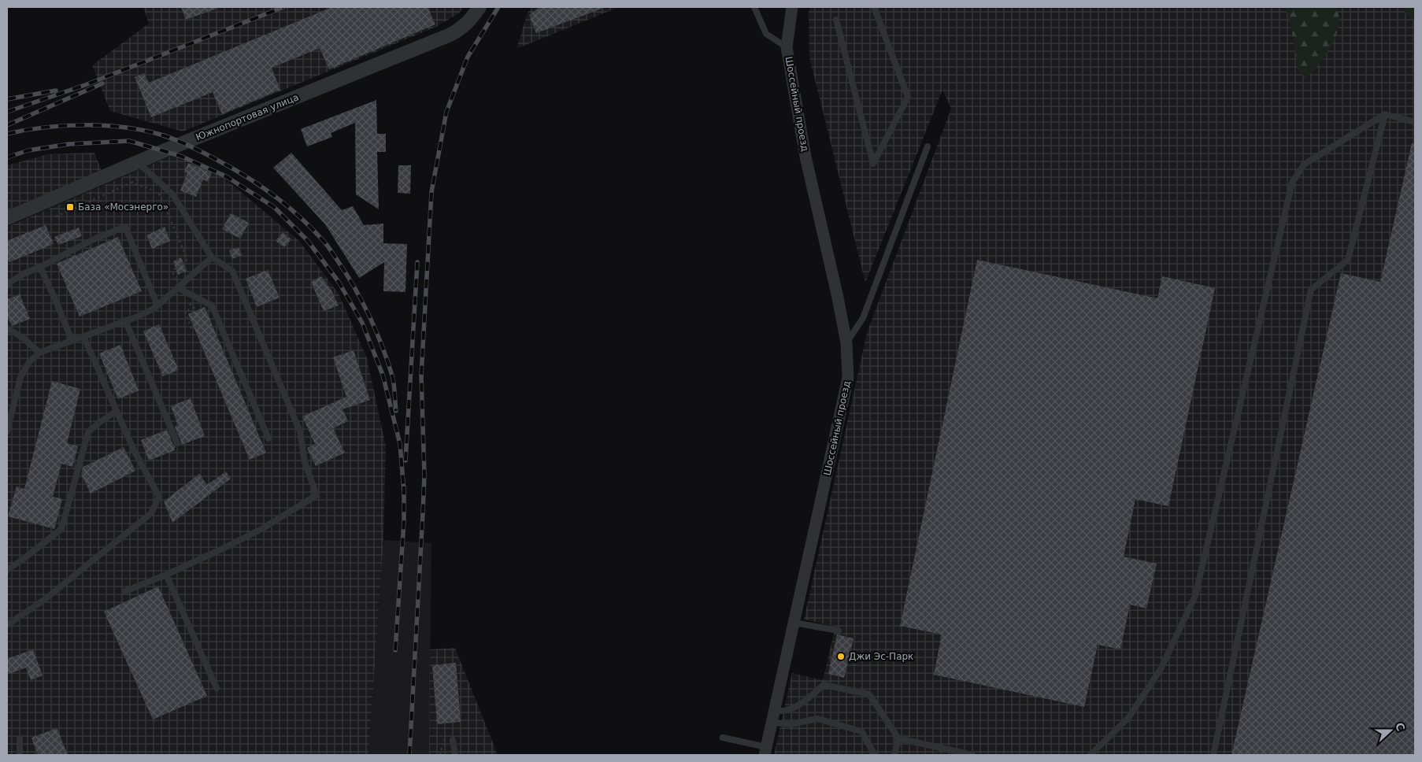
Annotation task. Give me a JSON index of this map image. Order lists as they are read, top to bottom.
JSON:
{
  "streets": {
    "street": ["Шоссейный проезд", "Южнопортовая улица"]
  },
  "places": {
    "transit": ["База «Мосэнерго»"],
    "other": ["Джи Эс-Парк"]
  },
  "north": "right"
}
